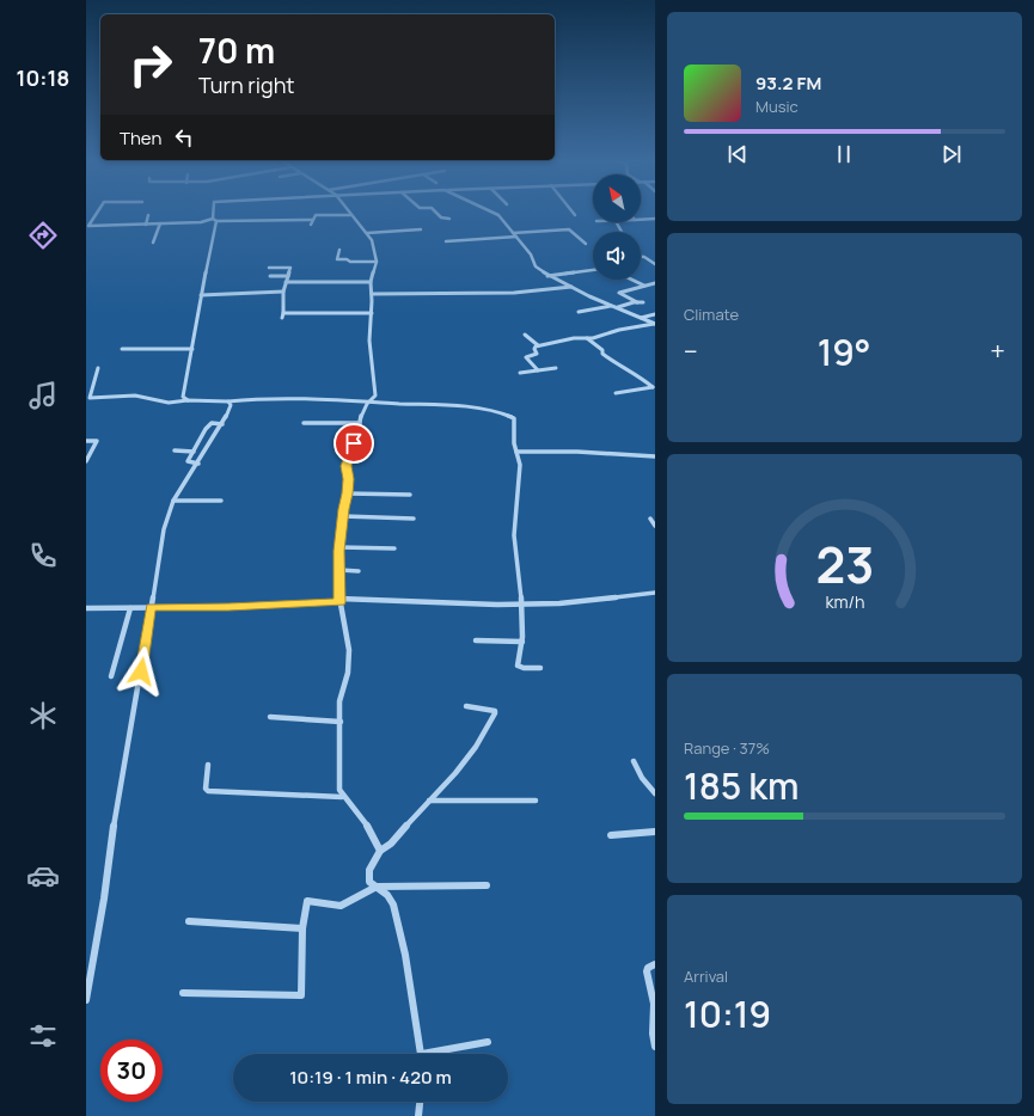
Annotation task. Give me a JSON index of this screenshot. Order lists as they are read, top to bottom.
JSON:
{
  "north": "top left",
  "page": {
    "tabs": "10:18",
    "turn": ["70 m", "Turn right"],
    "song": ["93.2 FM", "Music"],
    "then": "Then",
    "tile": [
      "Climate",
      ["Range · 37%", "185 km"],
      ["Arrival", "10:19"]
    ],
    "heat": ["−", "19°", "+"],
    "limit": "30",
    "trip": "10:19 · 1 min · 420 m",
    "gauge": ["23", "km/h"]
  }
}
